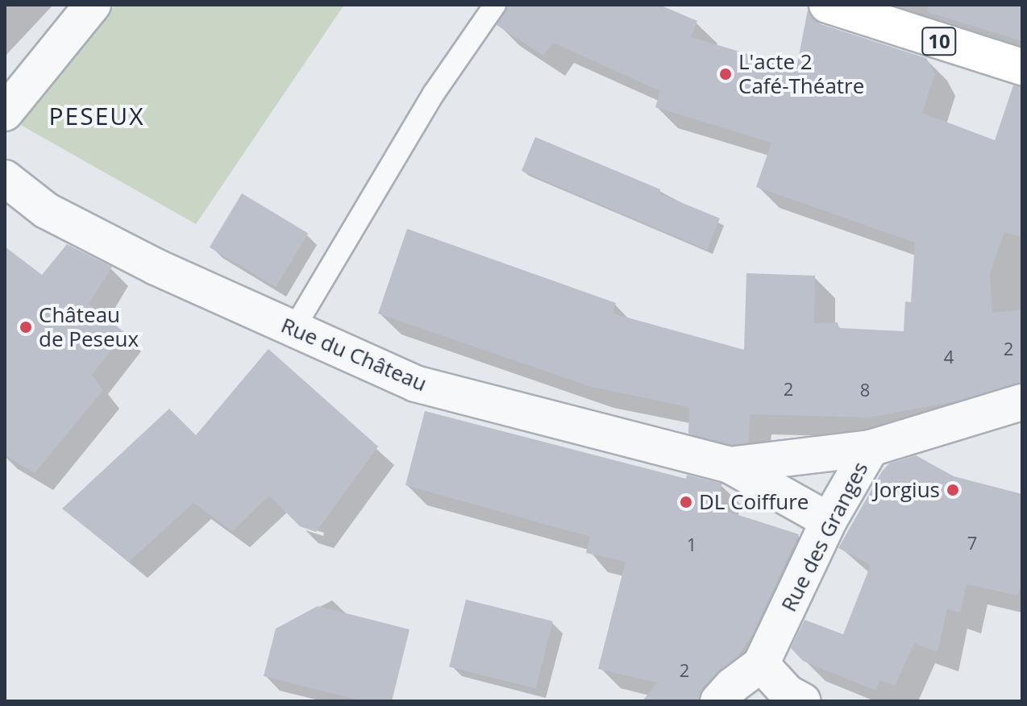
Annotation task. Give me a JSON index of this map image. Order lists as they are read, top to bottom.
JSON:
{
  "streets": {
    "main road": ["10"],
    "street": ["Rue du Château", "Rue des Granges"]
  },
  "crossings": [
    ["Rue du Château", "Rue des Granges"]
  ],
  "districts": ["PESEUX"],
  "places": [
    "L'acte 2 Café-Théatre",
    "Château de Peseux",
    "Jorgius",
    "DL Coiffure"
  ],
  "house_numbers": [
    "2",
    "4",
    "2",
    "8",
    "7",
    "1",
    "2"
  ]
}
